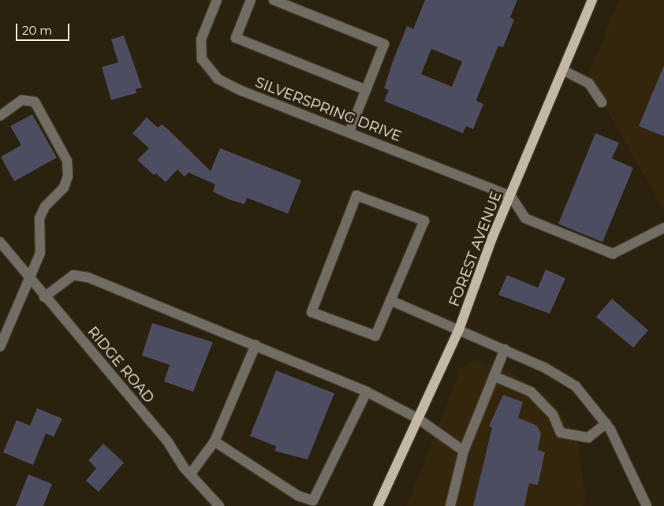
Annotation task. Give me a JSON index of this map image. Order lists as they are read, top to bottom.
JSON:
{
  "streets": {
    "main road": ["FOREST AVENUE"],
    "street": ["SILVERSPRING DRIVE", "RIDGE ROAD"]
  },
  "crossings": [
    ["SILVERSPRING DRIVE", "FOREST AVENUE"]
  ],
  "scale_bar": "20 m"
}
